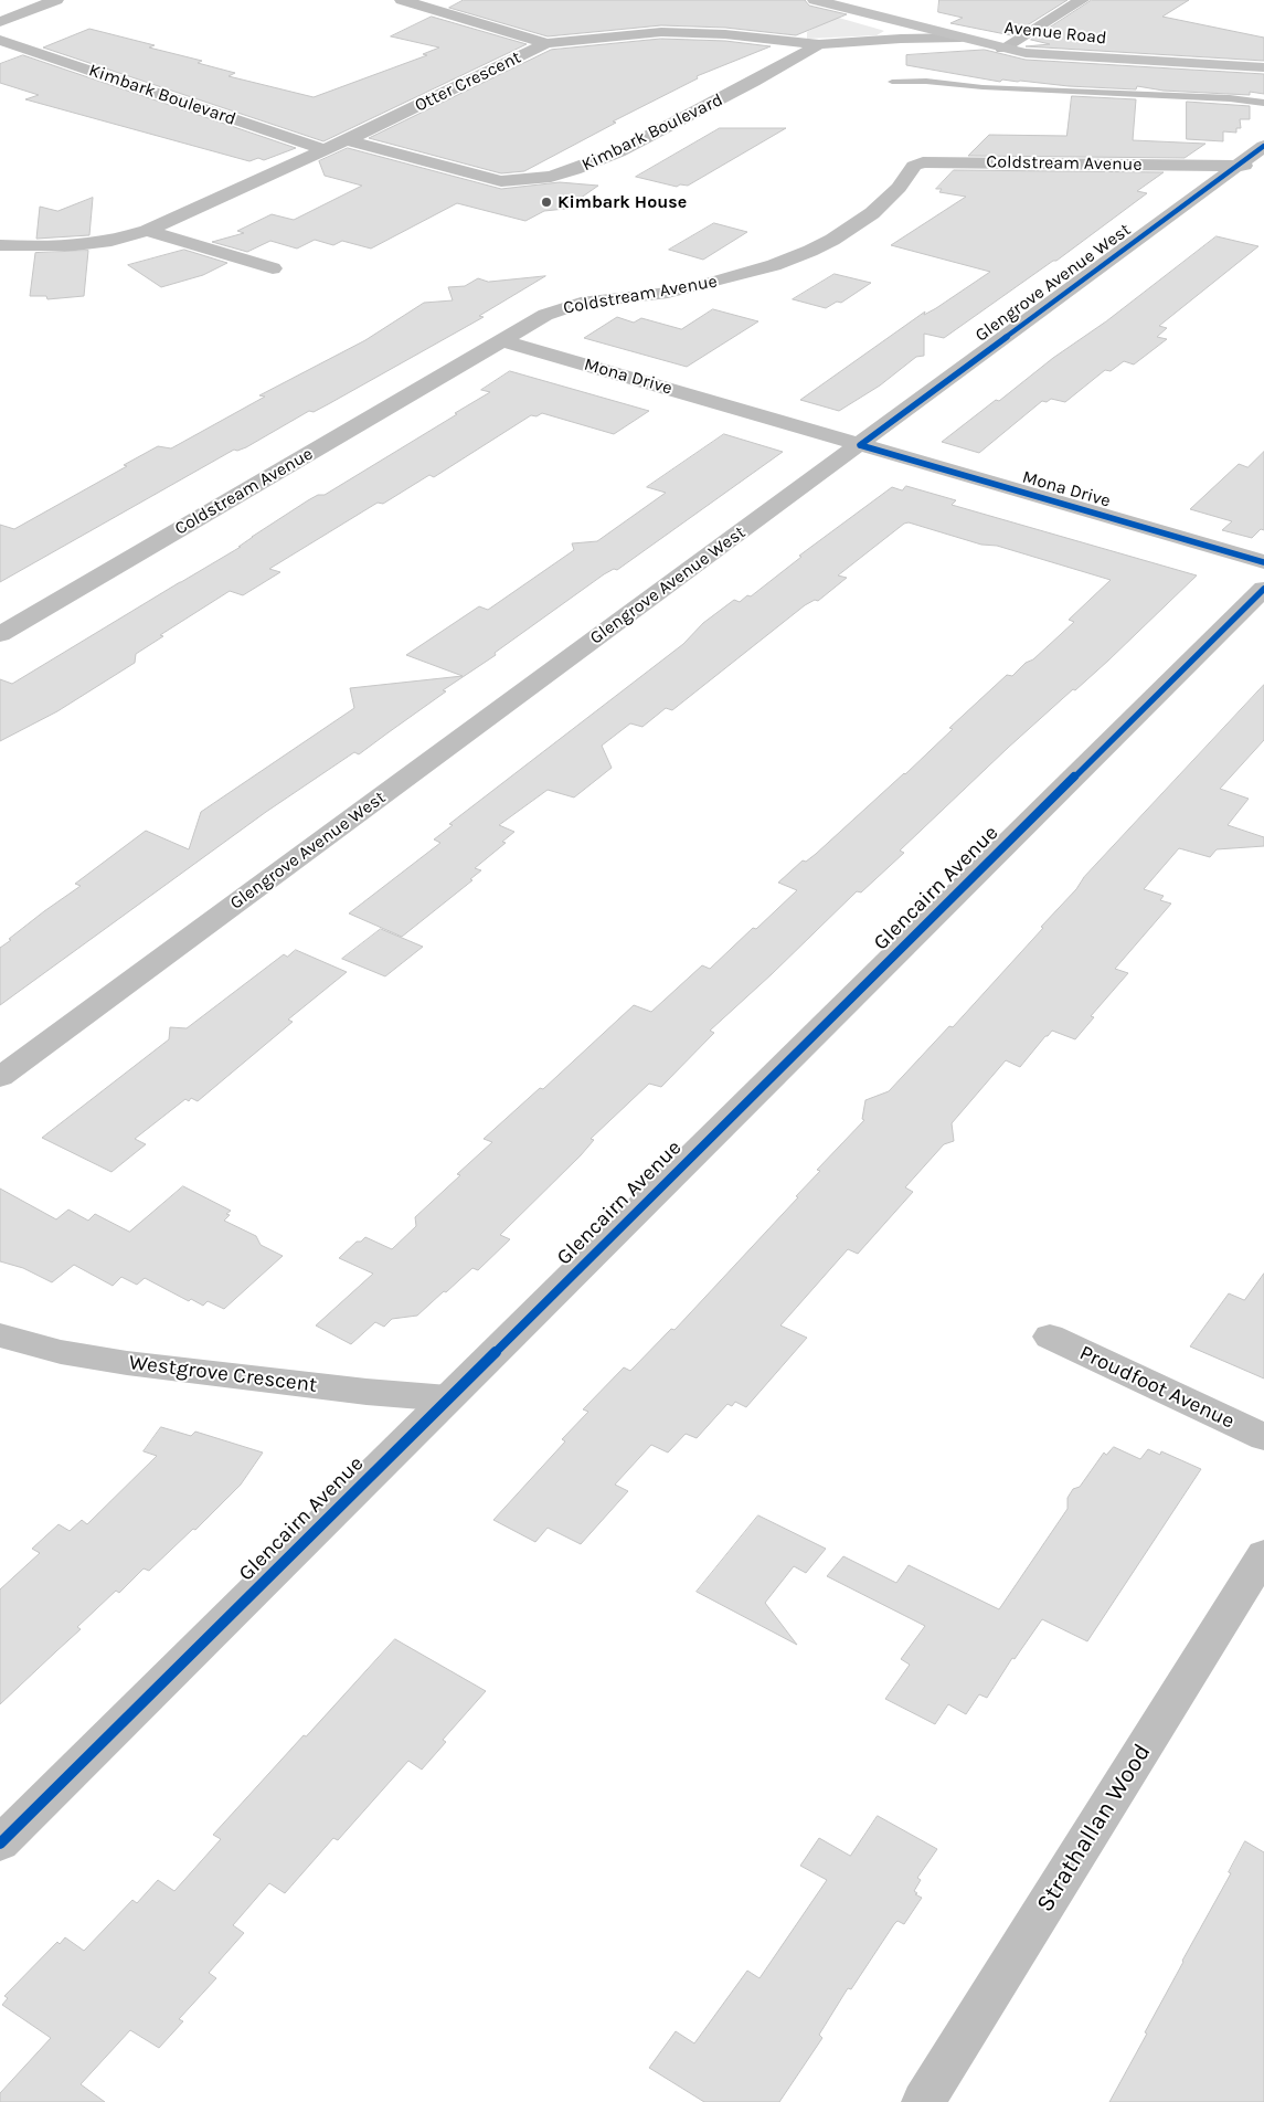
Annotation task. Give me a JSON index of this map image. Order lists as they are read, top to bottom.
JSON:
{
  "streets": {
    "main road": ["Avenue Road"],
    "street": [
      "Otter Crescent",
      "Kimbark Boulevard",
      "Coldstream Avenue",
      "Glengrove Avenue West",
      "Mona Drive",
      "Glencairn Avenue",
      "Westgrove Crescent",
      "Proudfoot Avenue",
      "Strathallan Wood"
    ]
  },
  "crossings": [
    ["Avenue Road", "Otter Crescent"],
    ["Otter Crescent", "Kimbark Boulevard"],
    ["Coldstream Avenue", "Glengrove Avenue West"],
    ["Coldstream Avenue", "Mona Drive"],
    ["Glengrove Avenue West", "Mona Drive"],
    ["Glencairn Avenue", "Westgrove Crescent"]
  ],
  "places": ["Kimbark House"]
}
